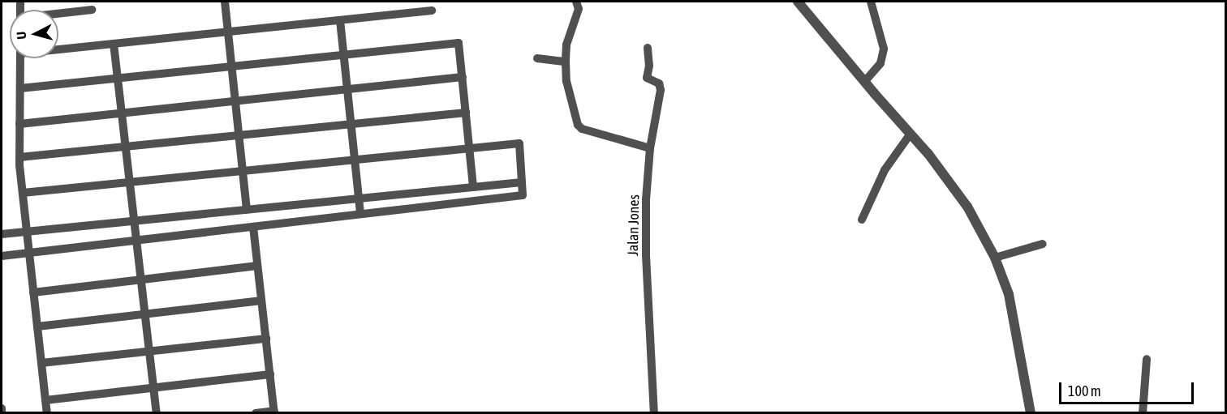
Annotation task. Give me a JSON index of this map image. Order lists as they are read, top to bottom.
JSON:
{
  "streets": {
    "street": ["Jalan Jones"]
  },
  "scale_bar": "100 m",
  "north": "left"
}
